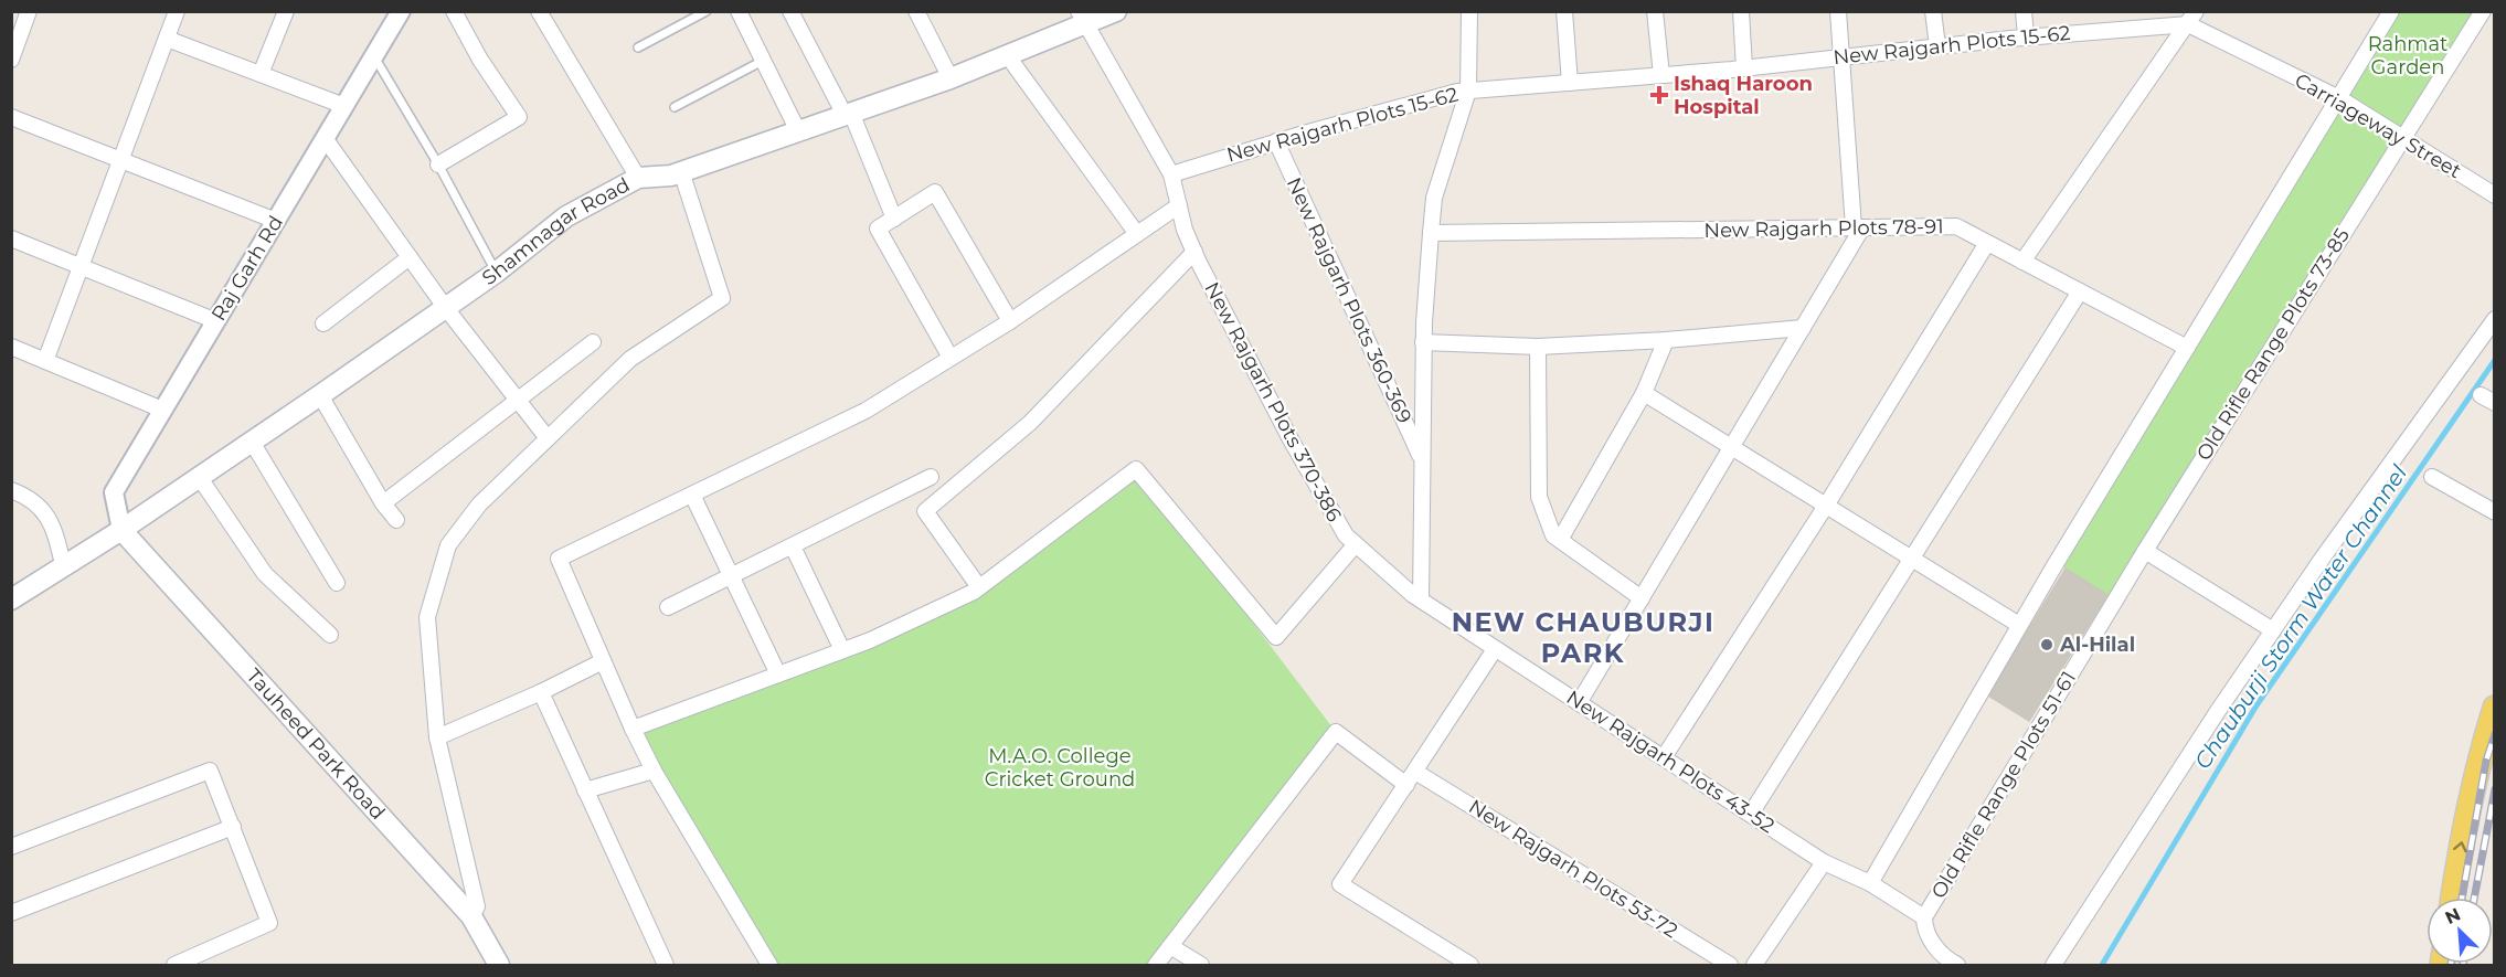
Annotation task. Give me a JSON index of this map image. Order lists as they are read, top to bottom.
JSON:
{
  "streets": {
    "main road": ["Shamnagar Road", "Tauheed Park Road"],
    "street": [
      "New Rajgarh Plots 15-62",
      "Carriageway Street",
      "New Rajgarh Plots 78-91",
      "Raj Garh Rd",
      "New Rajgarh Plots 360-369",
      "Old Rifle Range Plots 73-85",
      "New Rajgarh Plots 370-386",
      "New Rajgarh Plots 43-52",
      "Old Rifle Range Plots 51-61",
      "New Rajgarh Plots 53-72"
    ]
  },
  "crossings": [
    ["New Rajgarh Plots 15-62", "Carriageway Street"],
    ["New Rajgarh Plots 15-62", "New Rajgarh Plots 360-369"],
    ["New Rajgarh Plots 15-62", "New Rajgarh Plots 370-386"],
    ["Carriageway Street", "Old Rifle Range Plots 73-85"],
    ["Shamnagar Road", "Raj Garh Rd"],
    ["Shamnagar Road", "New Rajgarh Plots 370-386"],
    ["Shamnagar Road", "Tauheed Park Road"],
    ["Raj Garh Rd", "Tauheed Park Road"],
    ["Old Rifle Range Plots 73-85", "Old Rifle Range Plots 51-61"],
    ["New Rajgarh Plots 370-386", "New Rajgarh Plots 43-52"],
    ["New Rajgarh Plots 43-52", "Old Rifle Range Plots 51-61"]
  ],
  "districts": ["NEW CHAUBURJI PARK"],
  "water": ["Chauburji Storm Water Channel"],
  "parks": ["Rahmat Garden", "M.A.O. College Cricket Ground"],
  "places": {
    "health": ["Ishaq Haroon Hospital"],
    "other": ["Al-Hilal"]
  },
  "north": "top left"
}
